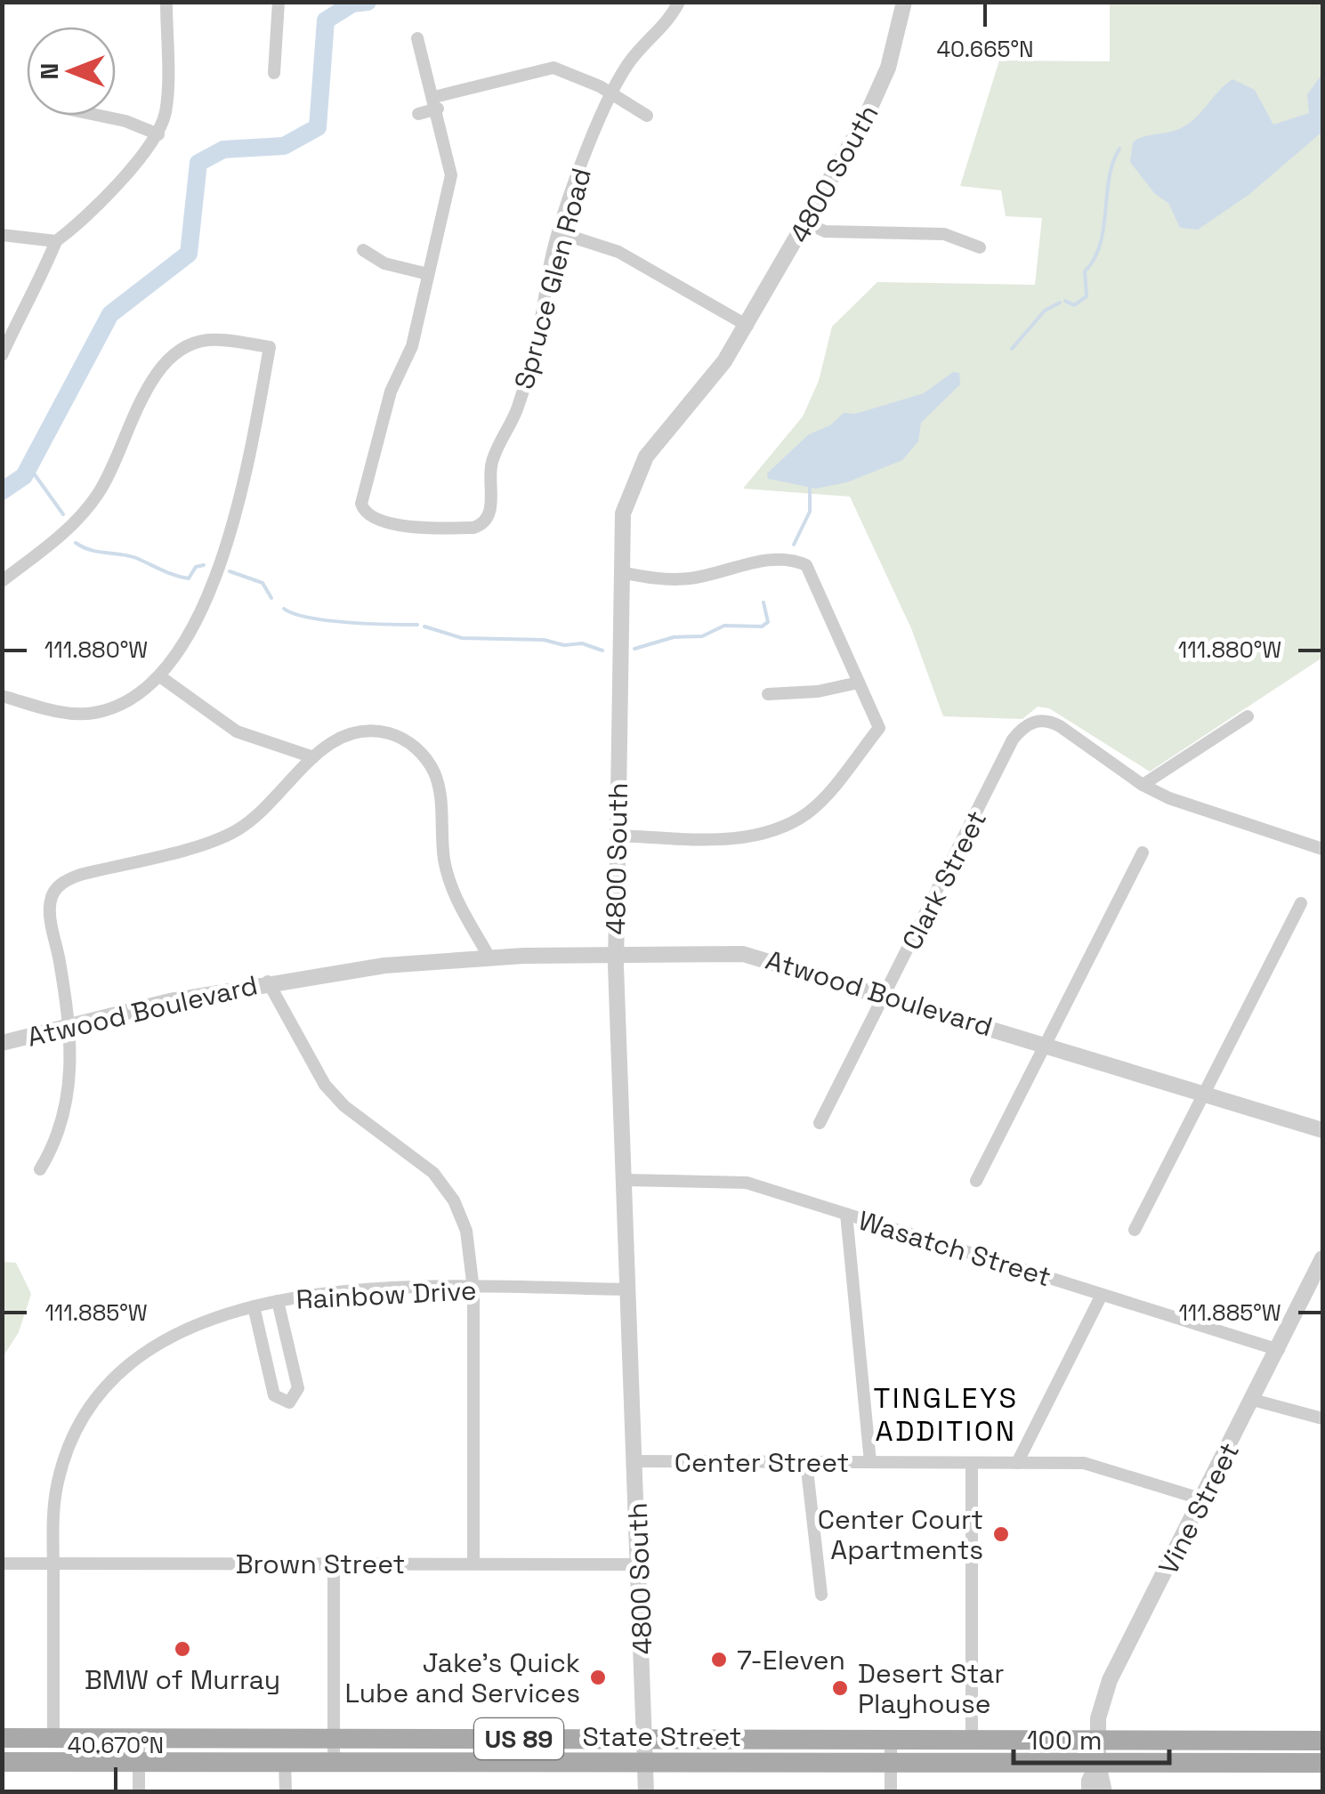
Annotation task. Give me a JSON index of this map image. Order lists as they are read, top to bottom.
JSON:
{
  "streets": {
    "main road": ["State Street", "US 89"],
    "street": [
      "4800 South",
      "Spruce Glen Road",
      "Clark Street",
      "Atwood Boulevard",
      "Wasatch Street",
      "Rainbow Drive",
      "Center Street",
      "Vine Street",
      "Brown Street"
    ]
  },
  "crossings": [
    ["4800 South", "Atwood Boulevard"],
    ["4800 South", "Wasatch Street"],
    ["4800 South", "Rainbow Drive"],
    ["4800 South", "Center Street"],
    ["4800 South", "Brown Street"],
    ["4800 South", "State Street"],
    ["Clark Street", "Atwood Boulevard"],
    ["Wasatch Street", "Vine Street"],
    ["Rainbow Drive", "Brown Street"],
    ["Rainbow Drive", "State Street"],
    ["Center Street", "Vine Street"],
    ["Vine Street", "State Street"]
  ],
  "districts": ["TINGLEYS ADDITION"],
  "places": [
    "Center Court Apartments",
    "BMW of Murray",
    "7-Eleven",
    "Jake's Quick Lube and Services",
    "Desert Star Playhouse"
  ],
  "scale_bar": "100 m",
  "north": "left",
  "coordinates": [
    "40.665°N",
    "111.880°W",
    "111.885°W",
    "40.670°N"
  ]
}
